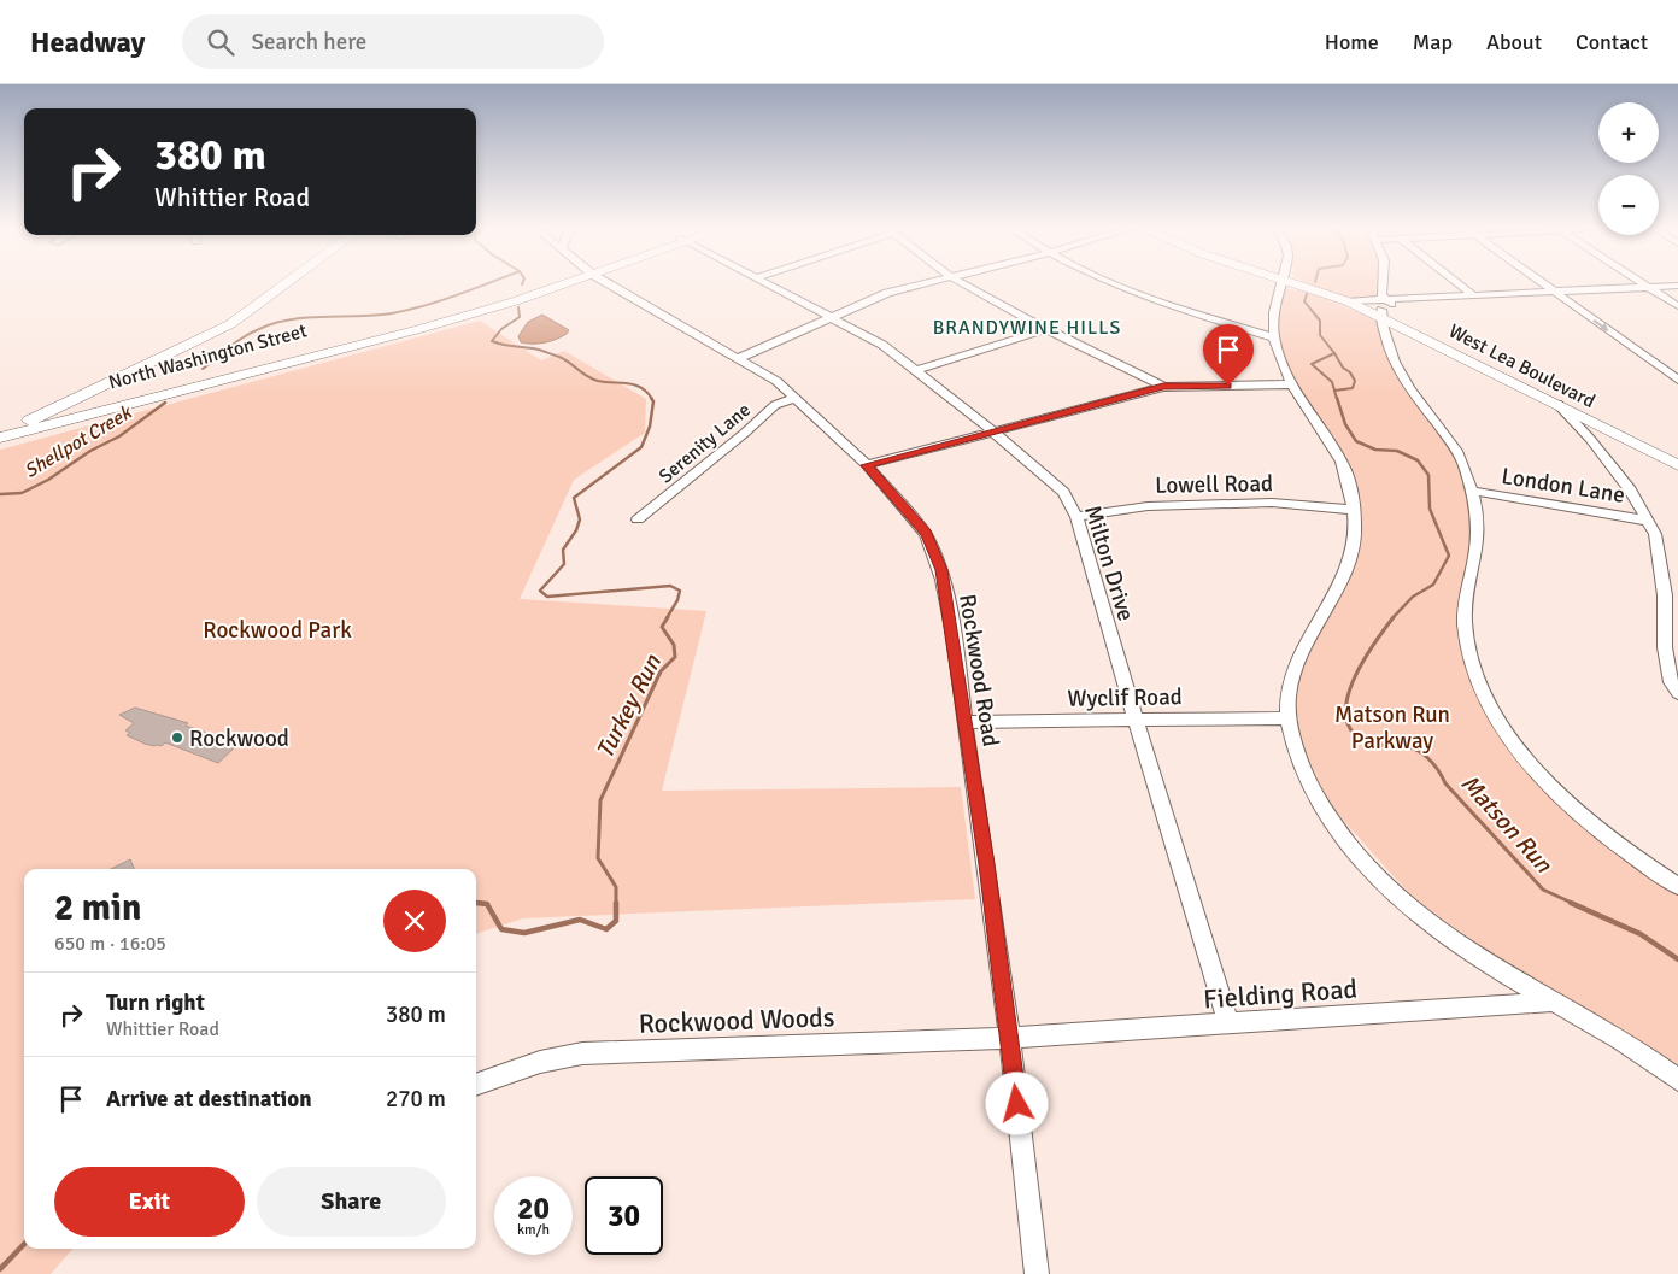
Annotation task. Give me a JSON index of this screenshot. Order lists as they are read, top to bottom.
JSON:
{
  "streets": {
    "main road": ["North Washington Street", "West Lea Boulevard"],
    "street": [
      "Serenity Lane",
      "Lowell Road",
      "London Lane",
      "Milton Drive",
      "Rockwood Road",
      "Wyclif Road",
      "Fielding Road",
      "Rockwood Woods"
    ]
  },
  "crossings": [
    ["Serenity Lane", "Rockwood Road"],
    ["Lowell Road", "Milton Drive"],
    ["Milton Drive", "Wyclif Road"],
    ["Milton Drive", "Fielding Road"],
    ["Rockwood Road", "Wyclif Road"],
    ["Rockwood Road", "Fielding Road"],
    ["Rockwood Road", "Rockwood Woods"],
    ["Fielding Road", "Rockwood Woods"]
  ],
  "districts": ["BRANDYWINE HILLS"],
  "water": ["Shellpot Creek", "Turkey Run", "Matson Run"],
  "parks": ["Rockwood Park", "Matson Run Parkway"],
  "places": ["Rockwood"],
  "page": {
    "header": "Headway",
    "search": "Search here",
    "nav": [
      "Home",
      "Map",
      "About",
      "Contact"
    ],
    "map_buttons": ["+", "−"],
    "turn": ["380 m", "Whittier Road"],
    "heading": ["2 min", "650 m · 16:05"],
    "list": [
      {
        "name": "Turn right",
        "note": "Whittier Road",
        "value": "380 m"
      },
      {
        "name": "Arrive at destination",
        "value": "270 m"
      }
    ],
    "buttons": ["Exit", "Share"],
    "speed": "20 km/h",
    "limit": "30"
  }
}
